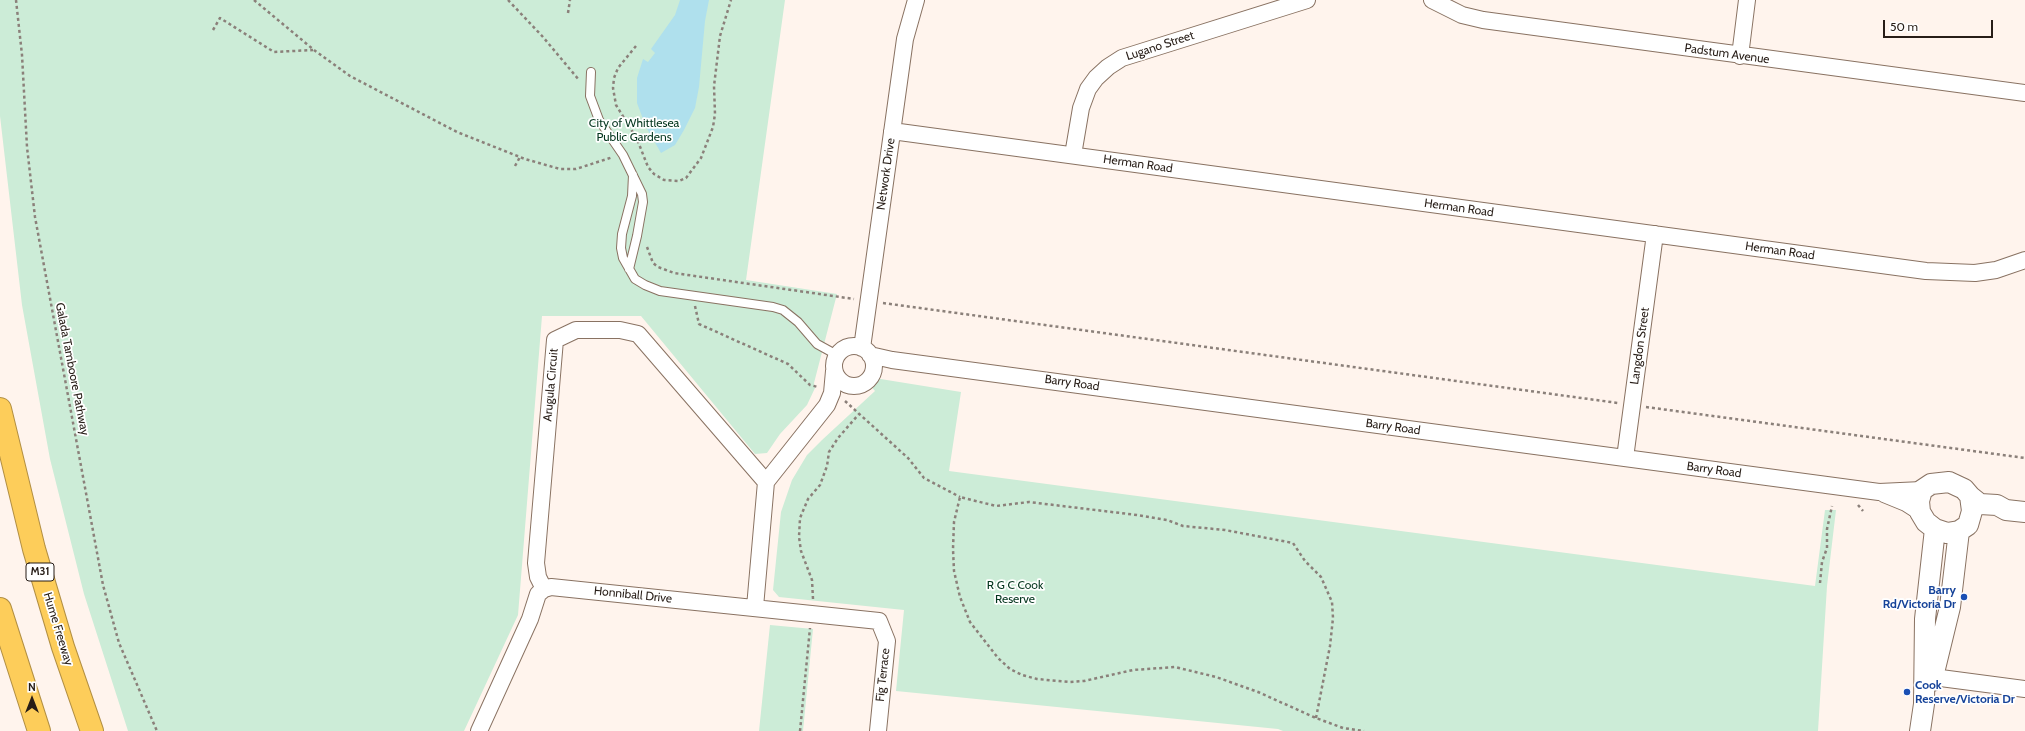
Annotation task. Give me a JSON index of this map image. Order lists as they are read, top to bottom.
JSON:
{
  "streets": {
    "highway": ["M31", "Hume Freeway"],
    "street": [
      "Lugano Street",
      "Padstum Avenue",
      "Herman Road",
      "Network Drive",
      "Langdon Street",
      "Barry Road",
      "Arugula Circuit",
      "Honniball Drive",
      "Fig Terrace"
    ],
    "path": ["Galada Tamboore Pathway"]
  },
  "crossings": [
    ["Lugano Street", "Herman Road"],
    ["Herman Road", "Network Drive"],
    ["Herman Road", "Langdon Street"],
    ["Network Drive", "Barry Road"],
    ["Langdon Street", "Barry Road"],
    ["Arugula Circuit", "Honniball Drive"],
    ["Honniball Drive", "Fig Terrace"]
  ],
  "parks": ["City of Whittlesea Public Gardens", "R G C Cook Reserve"],
  "places": ["Barry Rd/Victoria Dr", "Cook Reserve/Victoria Dr"],
  "scale_bar": "50 m",
  "north": "top"
}
